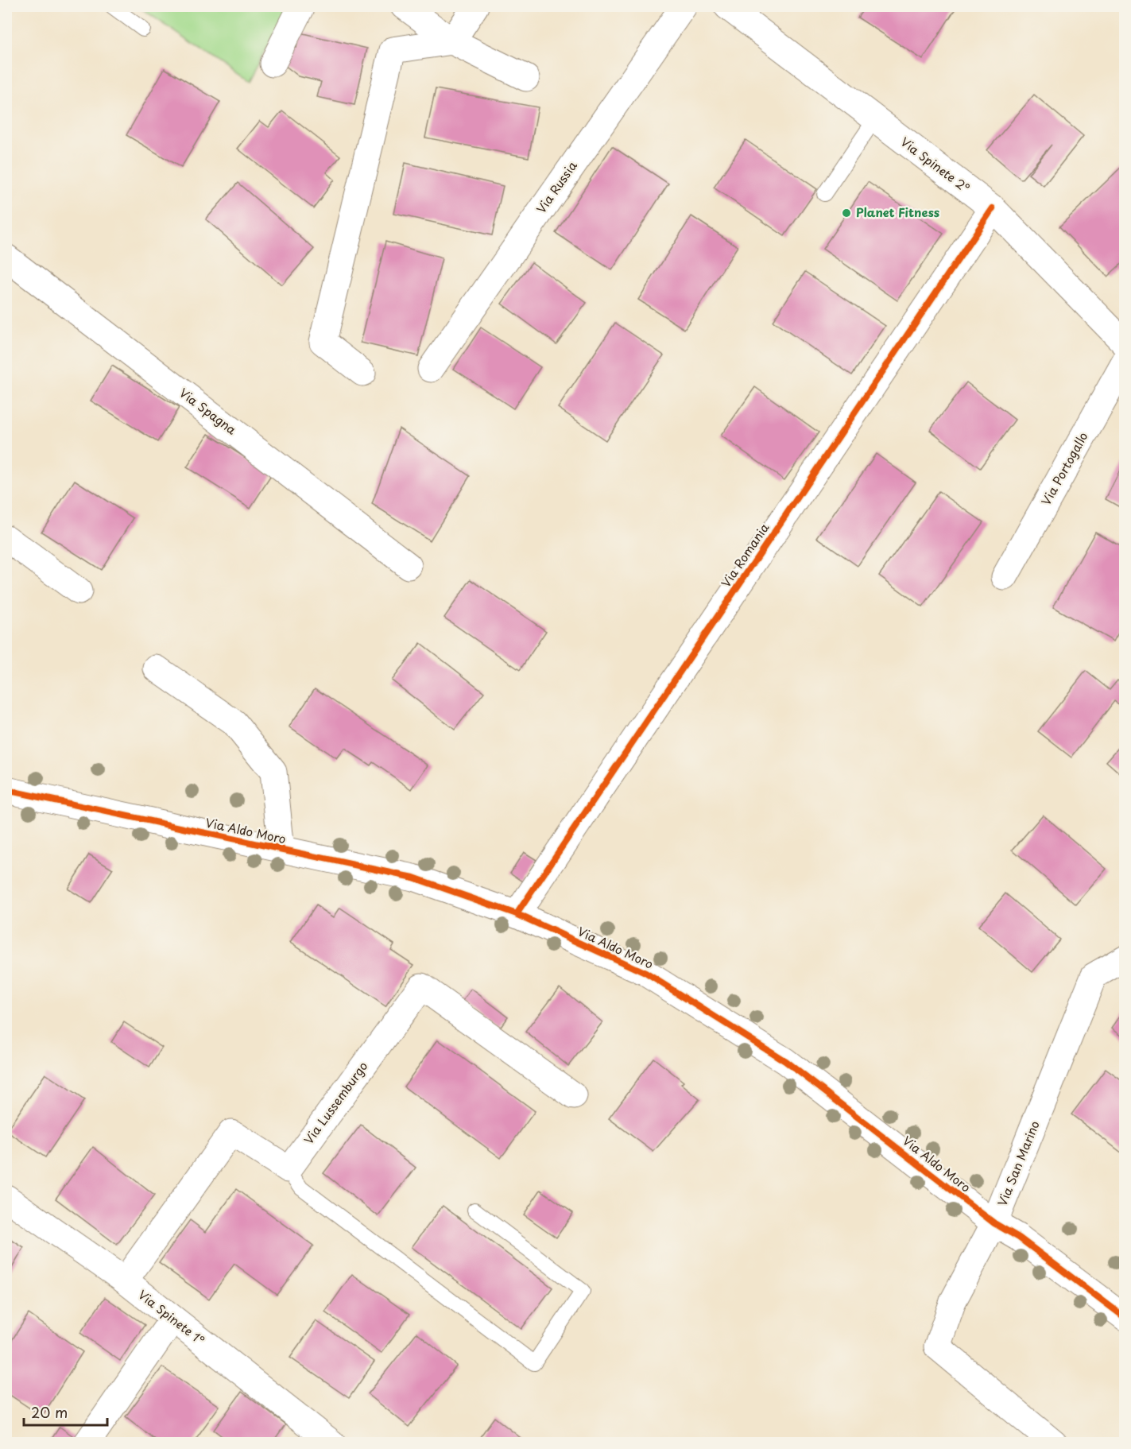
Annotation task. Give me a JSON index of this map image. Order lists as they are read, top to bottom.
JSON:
{
  "streets": {
    "street": [
      "Via Spinete 2°",
      "Via Russia",
      "Via Spagna",
      "Via Portogallo",
      "Via Romania",
      "Via Aldo Moro",
      "Via Lussemburgo",
      "Via San Marino",
      "Via Spinete 1°"
    ]
  },
  "crossings": [
    ["Via Spinete 2°", "Via Romania"],
    ["Via Romania", "Via Aldo Moro"],
    ["Via Aldo Moro", "Via San Marino"]
  ],
  "places": ["Planet Fitness"],
  "scale_bar": "20 m"
}
